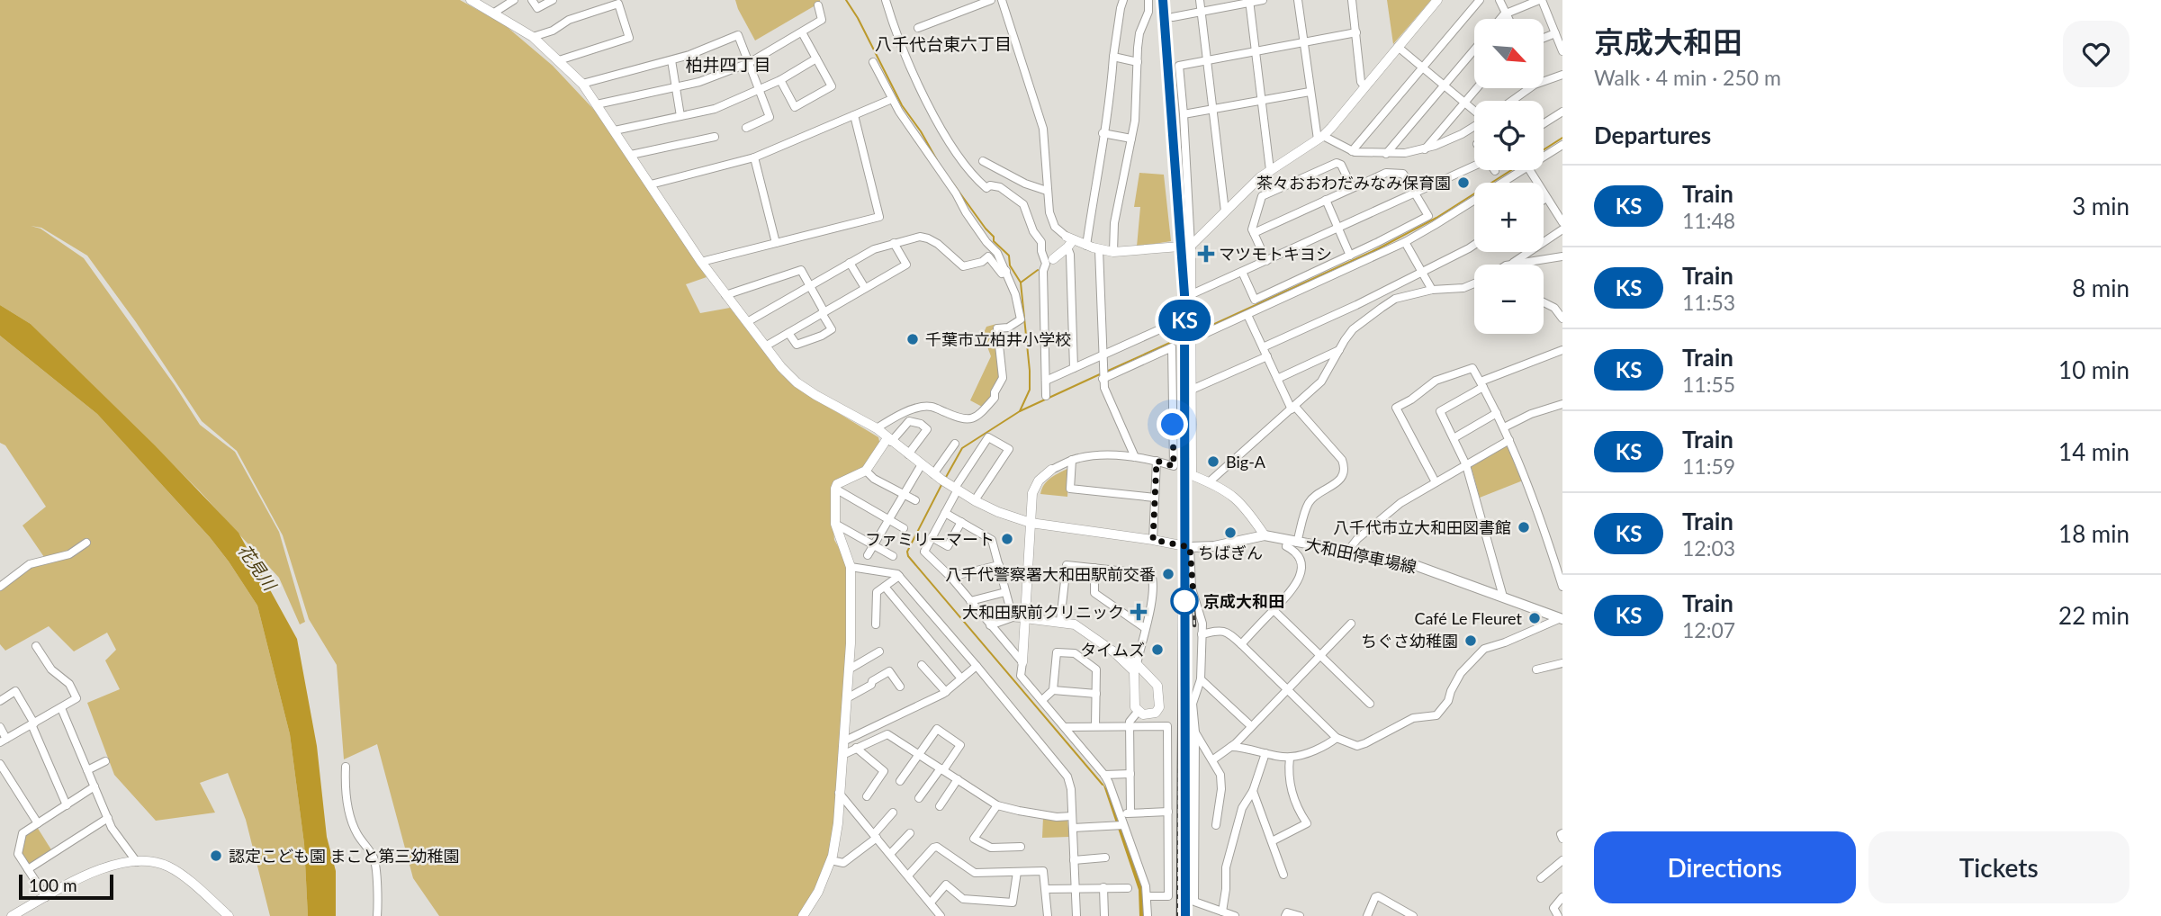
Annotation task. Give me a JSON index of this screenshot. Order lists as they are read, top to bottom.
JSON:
{
  "streets": {
    "main road": ["大和田停車場線"]
  },
  "districts": ["八千代台東六丁目", "柏井四丁目"],
  "water": ["花見川"],
  "places": {
    "other": [
      "茶々おおわだみなみ保育園",
      "千葉市立柏井小学校",
      "Big-A",
      "八千代市立大和田図書館",
      "ちばぎん",
      "ファミリーマート",
      "八千代警察署大和田駅前交番",
      "京成大和田",
      "Café Le Fleuret",
      "ちぐさ幼稚園",
      "タイムズ",
      "認定こども園 まこと第三幼稚園"
    ],
    "health": ["マツモトキヨシ", "大和田駅前クリニック"]
  },
  "scale_bar": "100 m",
  "north": "bottom right",
  "page": {
    "on_map": "KS",
    "heading": [
      ["京成大和田", "Walk · 4 min · 250 m"],
      "Departures"
    ],
    "map_buttons": ["+", "−"],
    "list": [
      {
        "mark": "KS",
        "name": "Train",
        "note": "11:48",
        "value": "3 min"
      },
      {
        "mark": "KS",
        "name": "Train",
        "note": "11:53",
        "value": "8 min"
      },
      {
        "mark": "KS",
        "name": "Train",
        "note": "11:55",
        "value": "10 min"
      },
      {
        "mark": "KS",
        "name": "Train",
        "note": "11:59",
        "value": "14 min"
      },
      {
        "mark": "KS",
        "name": "Train",
        "note": "12:03",
        "value": "18 min"
      },
      {
        "mark": "KS",
        "name": "Train",
        "note": "12:07",
        "value": "22 min"
      }
    ],
    "buttons": ["Directions", "Tickets"],
    "scale": "100 m"
  }
}
